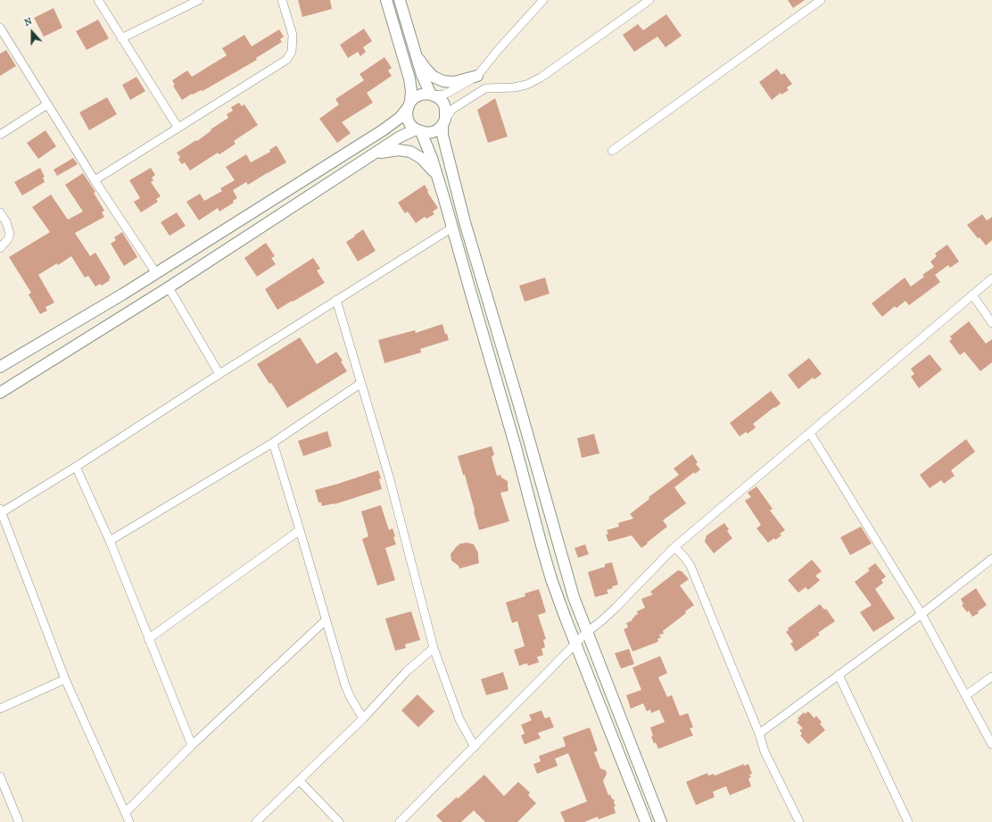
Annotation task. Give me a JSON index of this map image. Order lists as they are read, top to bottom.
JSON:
{
  "north": "top"
}
